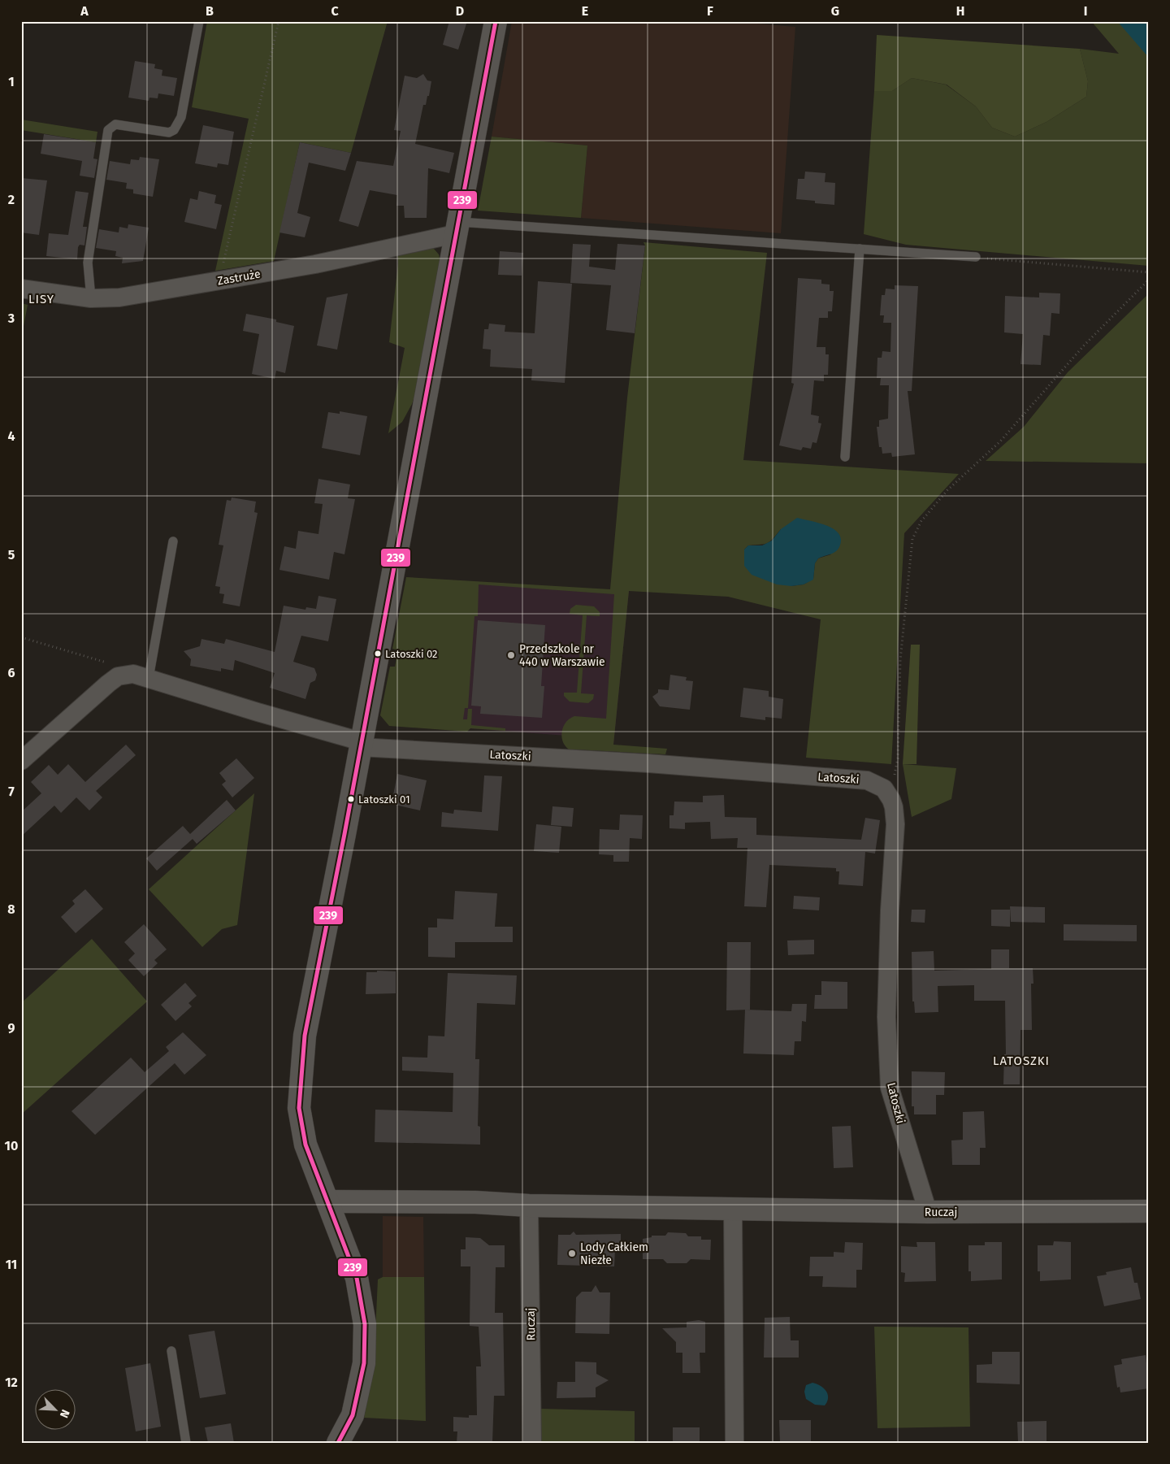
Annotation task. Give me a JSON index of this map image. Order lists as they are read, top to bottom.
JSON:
{
  "streets": {
    "street": ["Zastruże", "Latoszki", "Ruczaj"]
  },
  "crossings": [
    ["Latoszki", "Ruczaj"]
  ],
  "districts": ["LISY", "LATOSZKI"],
  "places": [
    "Latoszki 02",
    "Przedszkole nr 440 w Warszawie",
    "Latoszki 01",
    "Lody Całkiem Niezłe"
  ],
  "lines": ["transit line 239"],
  "north": "bottom right",
  "grid": {
    "columns": [
      "A",
      "B",
      "C",
      "D",
      "E",
      "F",
      "G",
      "H",
      "I"
    ],
    "rows": [
      "1",
      "2",
      "3",
      "4",
      "5",
      "6",
      "7",
      "8",
      "9",
      "10",
      "11",
      "12"
    ]
  }
}
